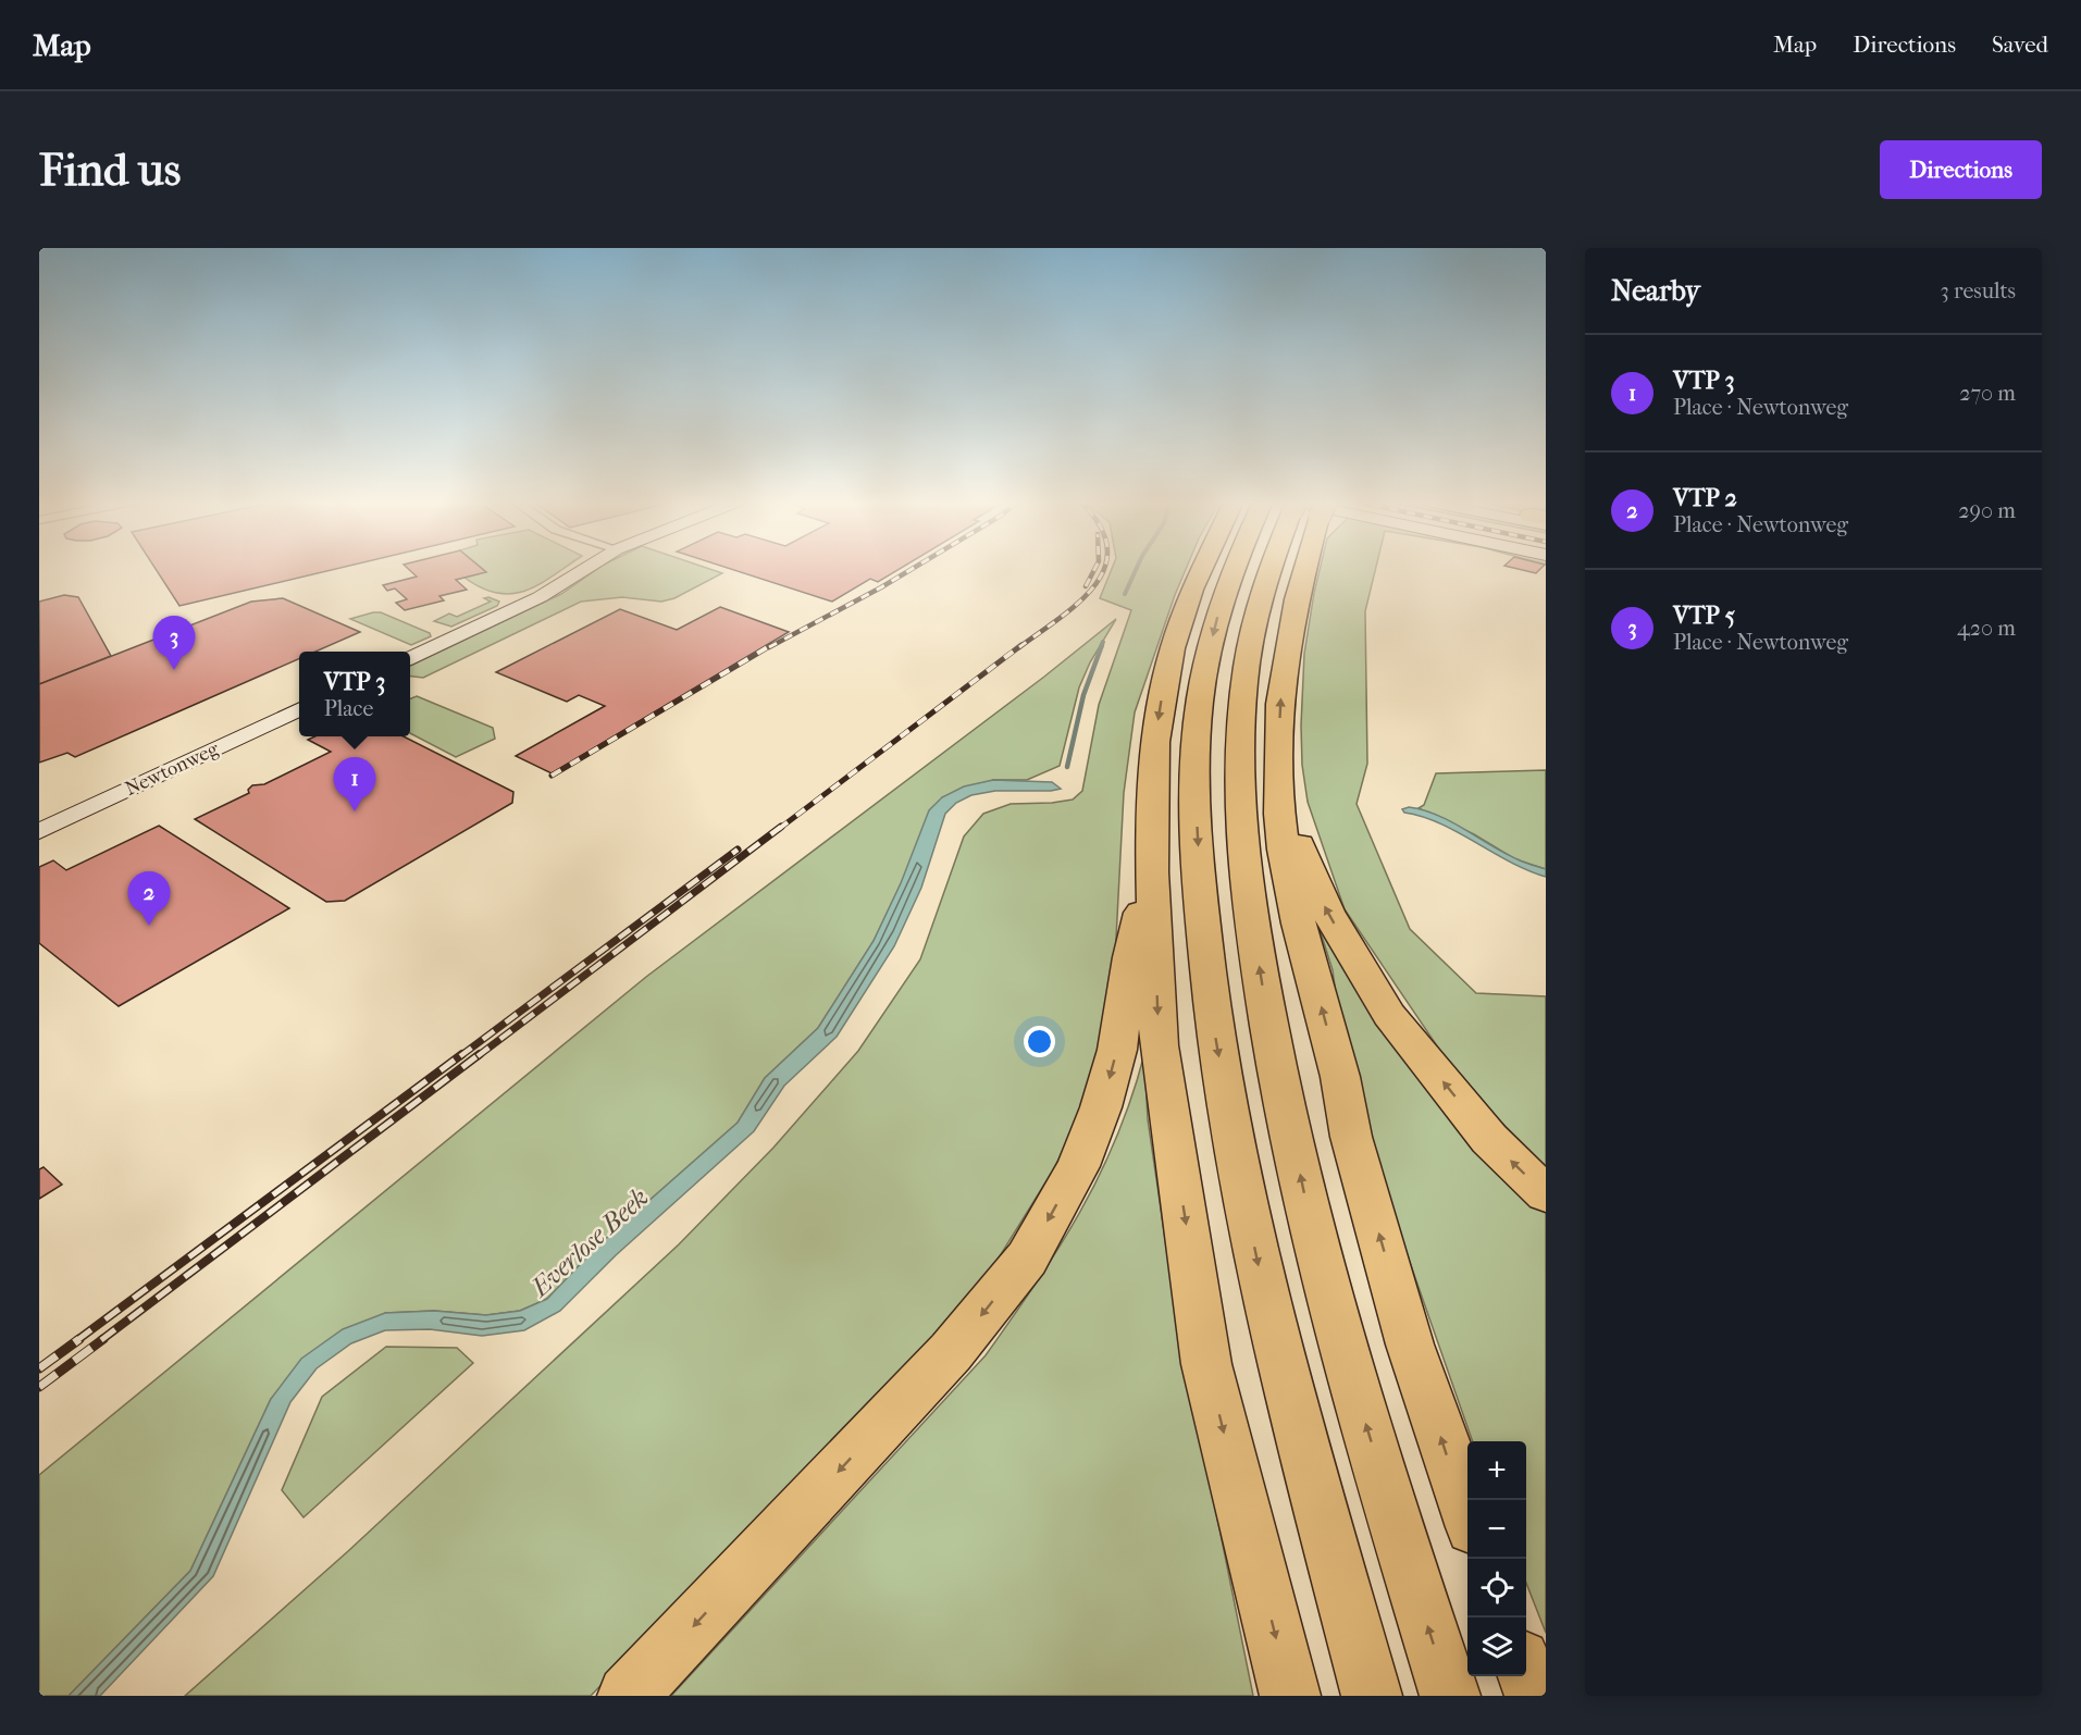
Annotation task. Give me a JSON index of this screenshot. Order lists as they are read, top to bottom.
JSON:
{
  "streets": {
    "street": ["Newtonweg"]
  },
  "water": ["Everlose Beek"],
  "page": {
    "header": "Map",
    "nav": ["Map", "Directions", "Saved"],
    "buttons": "Directions",
    "title": "Find us",
    "heading": ["Nearby", "3 results"],
    "list": [
      {
        "mark": "1",
        "name": "VTP 3",
        "note": "Place · Newtonweg",
        "value": "270 m"
      },
      {
        "mark": "2",
        "name": "VTP 2",
        "note": "Place · Newtonweg",
        "value": "290 m"
      },
      {
        "mark": "3",
        "name": "VTP 5",
        "note": "Place · Newtonweg",
        "value": "420 m"
      }
    ],
    "pins": ["3", "1", "2"],
    "popup": ["VTP 3", "Place"],
    "map_buttons": ["+", "−"]
  }
}
